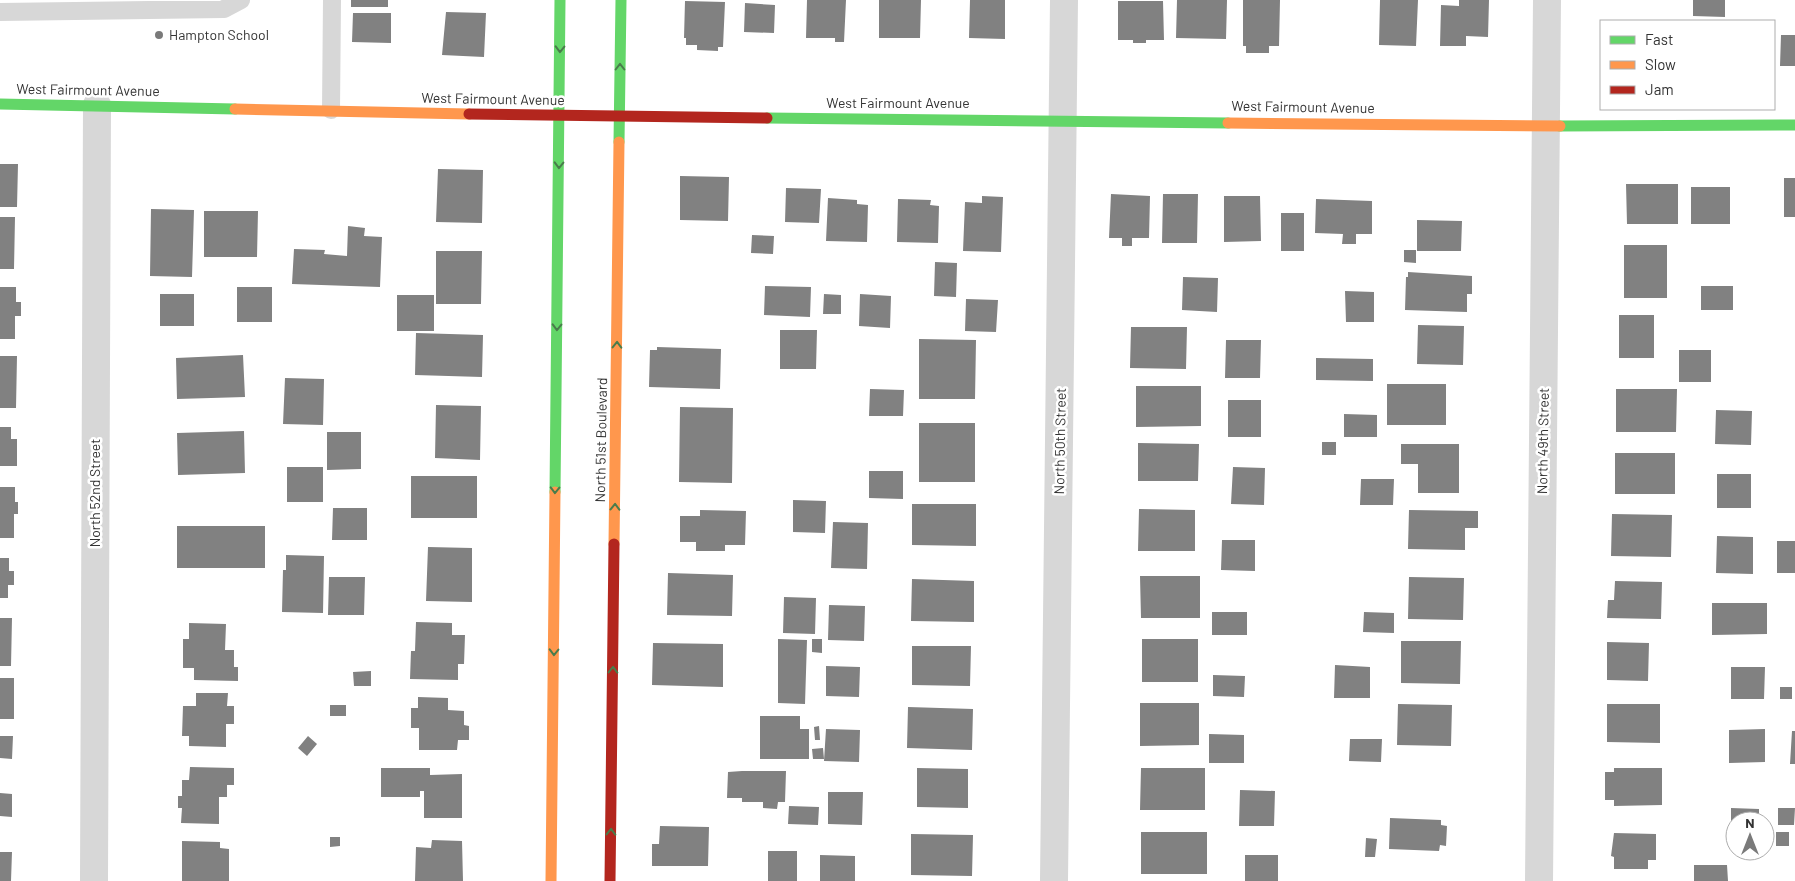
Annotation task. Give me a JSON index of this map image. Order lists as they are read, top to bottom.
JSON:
{
  "streets": {
    "street": [
      "West Fairmount Avenue",
      "North 51st Boulevard",
      "North 50th Street",
      "North 49th Street",
      "North 52nd Street"
    ]
  },
  "crossings": [
    ["West Fairmount Avenue", "North 51st Boulevard"],
    ["West Fairmount Avenue", "North 50th Street"],
    ["West Fairmount Avenue", "North 49th Street"],
    ["West Fairmount Avenue", "North 52nd Street"]
  ],
  "places": ["Hampton School"],
  "legend": ["Fast", "Slow", "Jam"],
  "north": "top"
}
